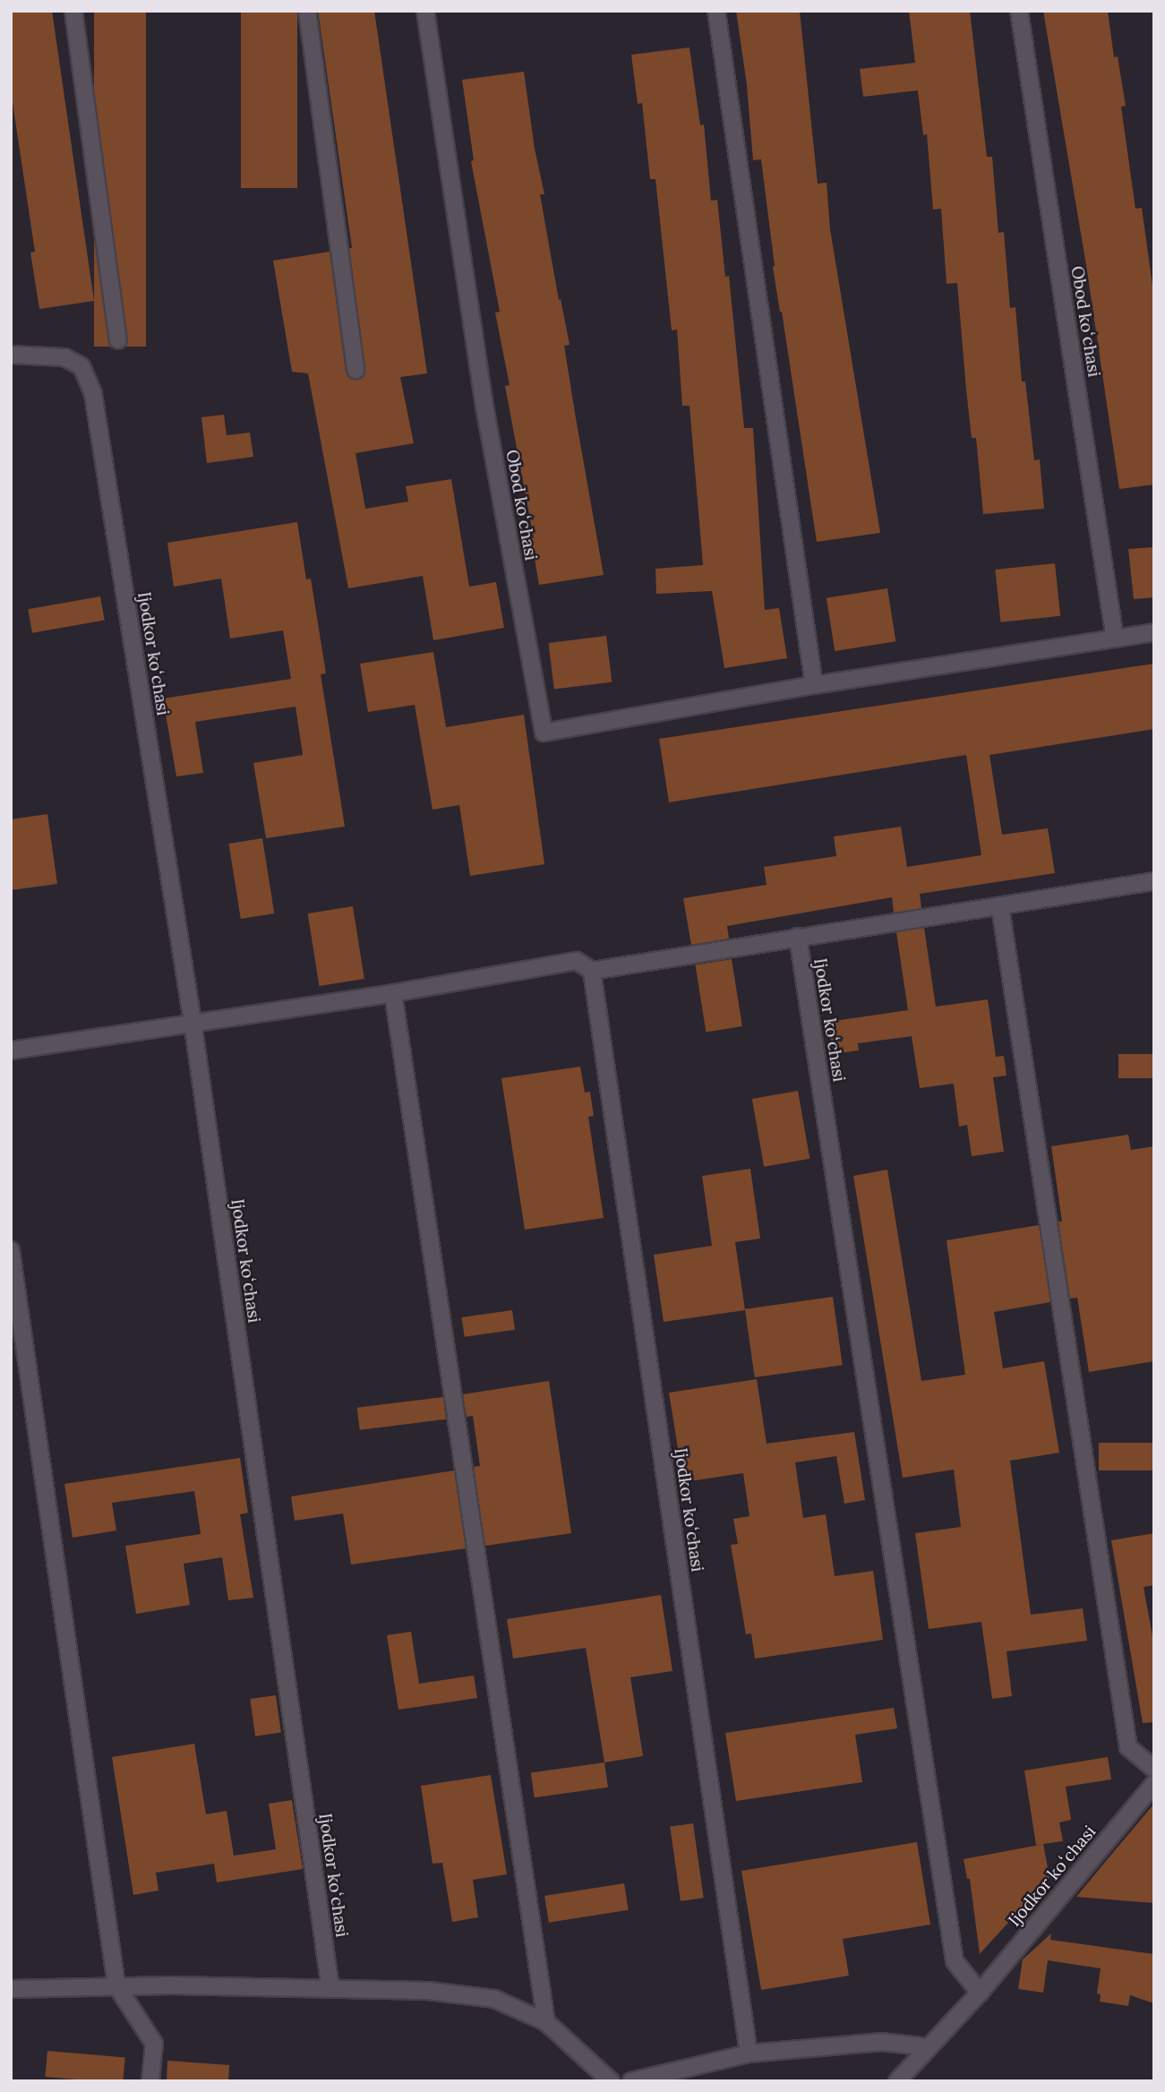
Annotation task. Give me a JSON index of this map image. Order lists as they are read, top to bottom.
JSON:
{
  "streets": {
    "street": ["Obod koʻchasi", "Ijodkor koʻchasi"]
  }
}
